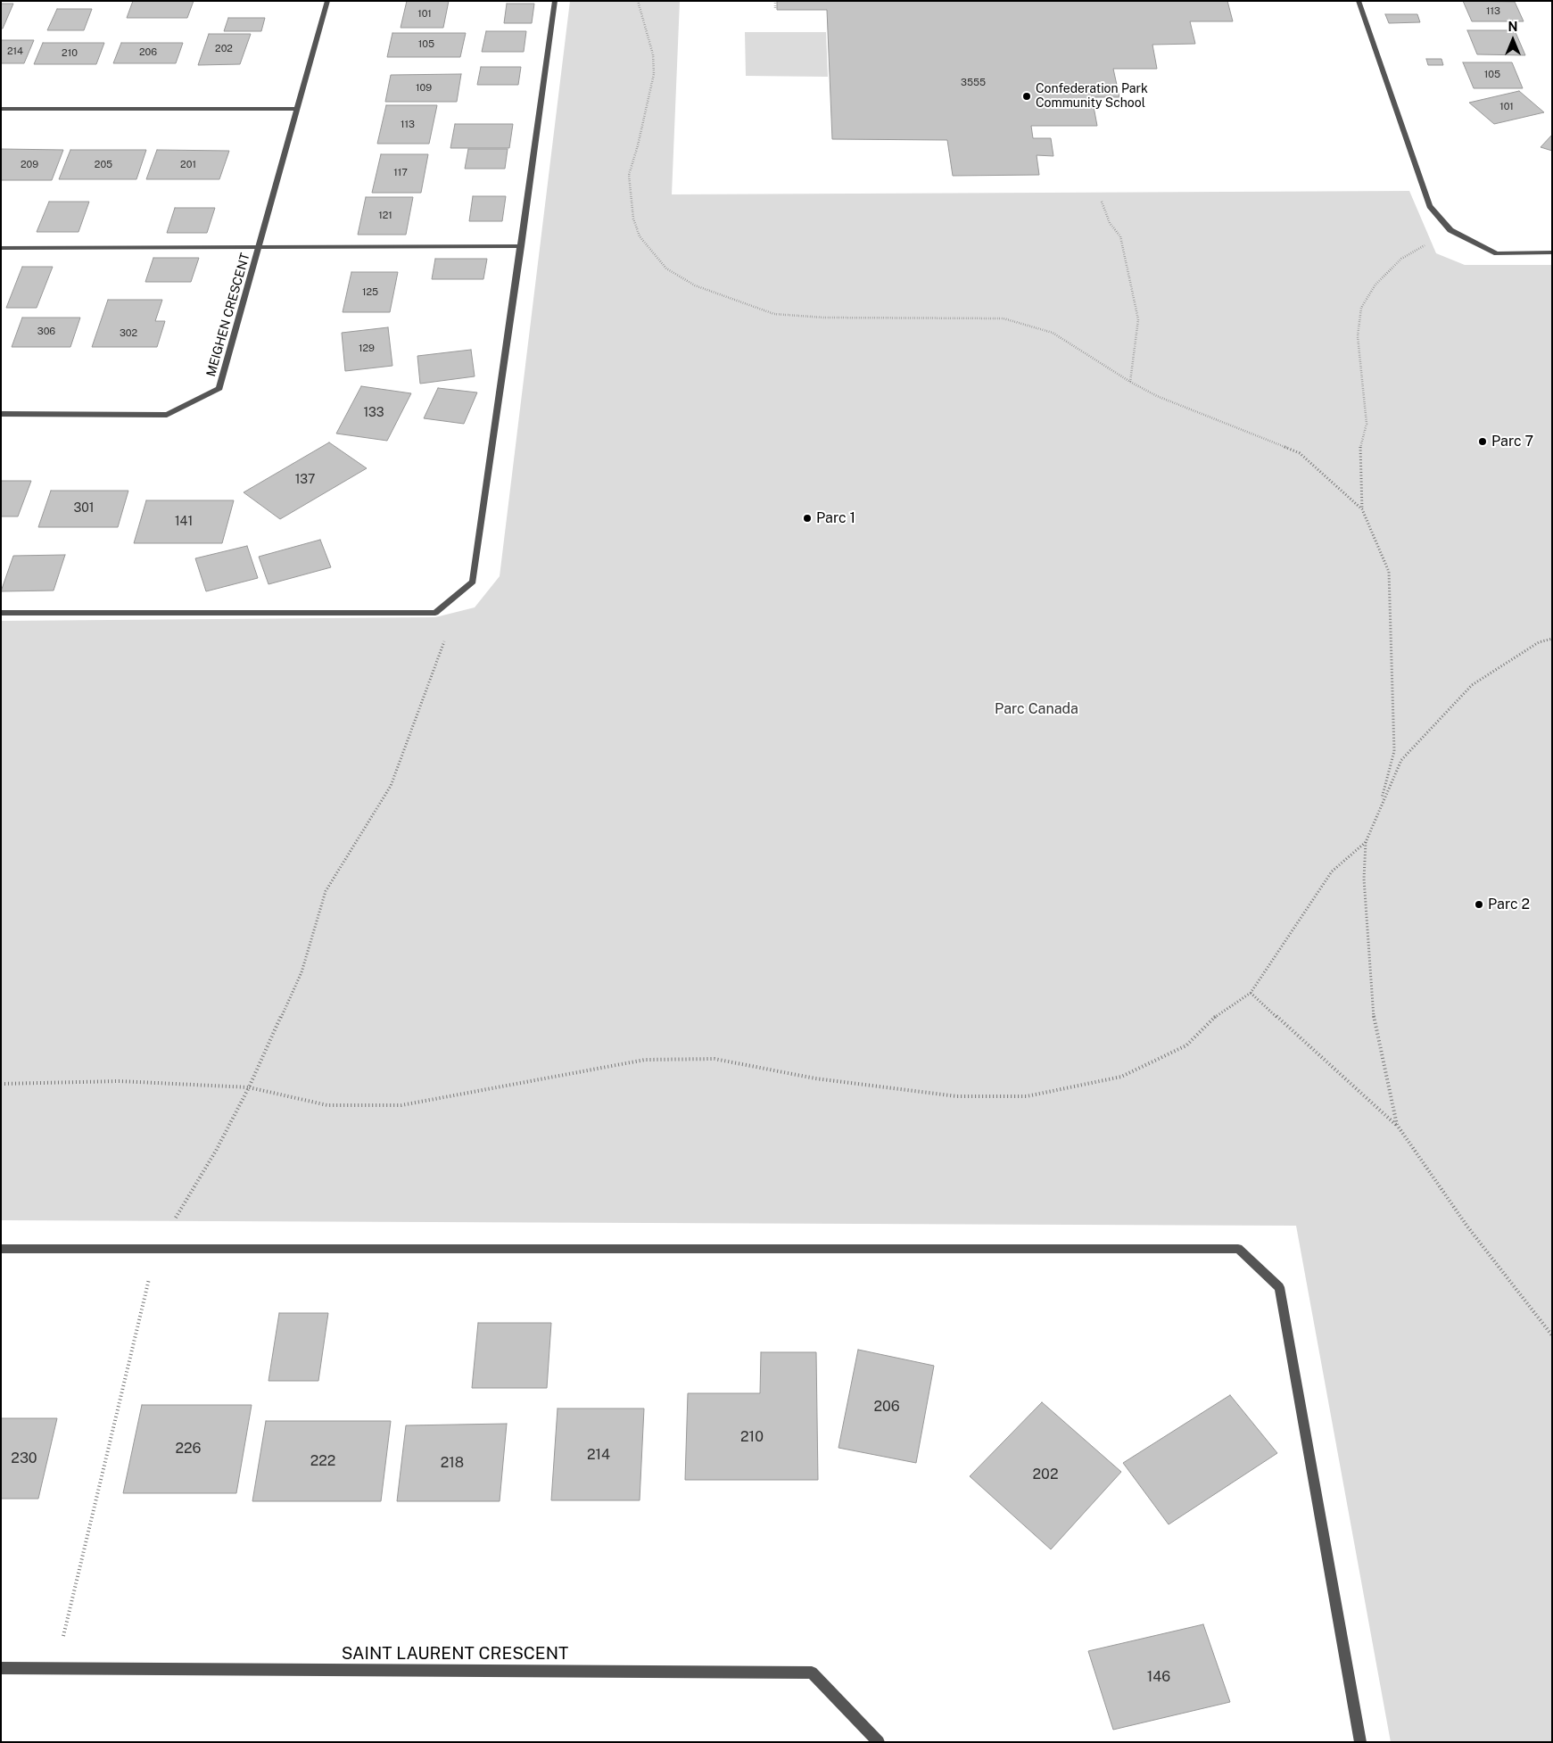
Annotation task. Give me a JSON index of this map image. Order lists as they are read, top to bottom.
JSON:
{
  "streets": {
    "street": ["MEIGHEN CRESCENT", "SAINT LAURENT CRESCENT"]
  },
  "parks": ["Parc Canada"],
  "places": [
    "Confederation Park Community School",
    "Parc 7",
    "Parc 1",
    "Parc 2"
  ],
  "house_numbers": [
    "113",
    "101",
    "105",
    "202",
    "214",
    "206",
    "210",
    "105",
    "3555",
    "109",
    "101",
    "113",
    "209",
    "205",
    "201",
    "117",
    "121",
    "125",
    "306",
    "302",
    "129",
    "133",
    "137",
    "301",
    "141",
    "206",
    "210",
    "226",
    "214",
    "230",
    "222",
    "218",
    "202",
    "146"
  ],
  "north": "top"
}
